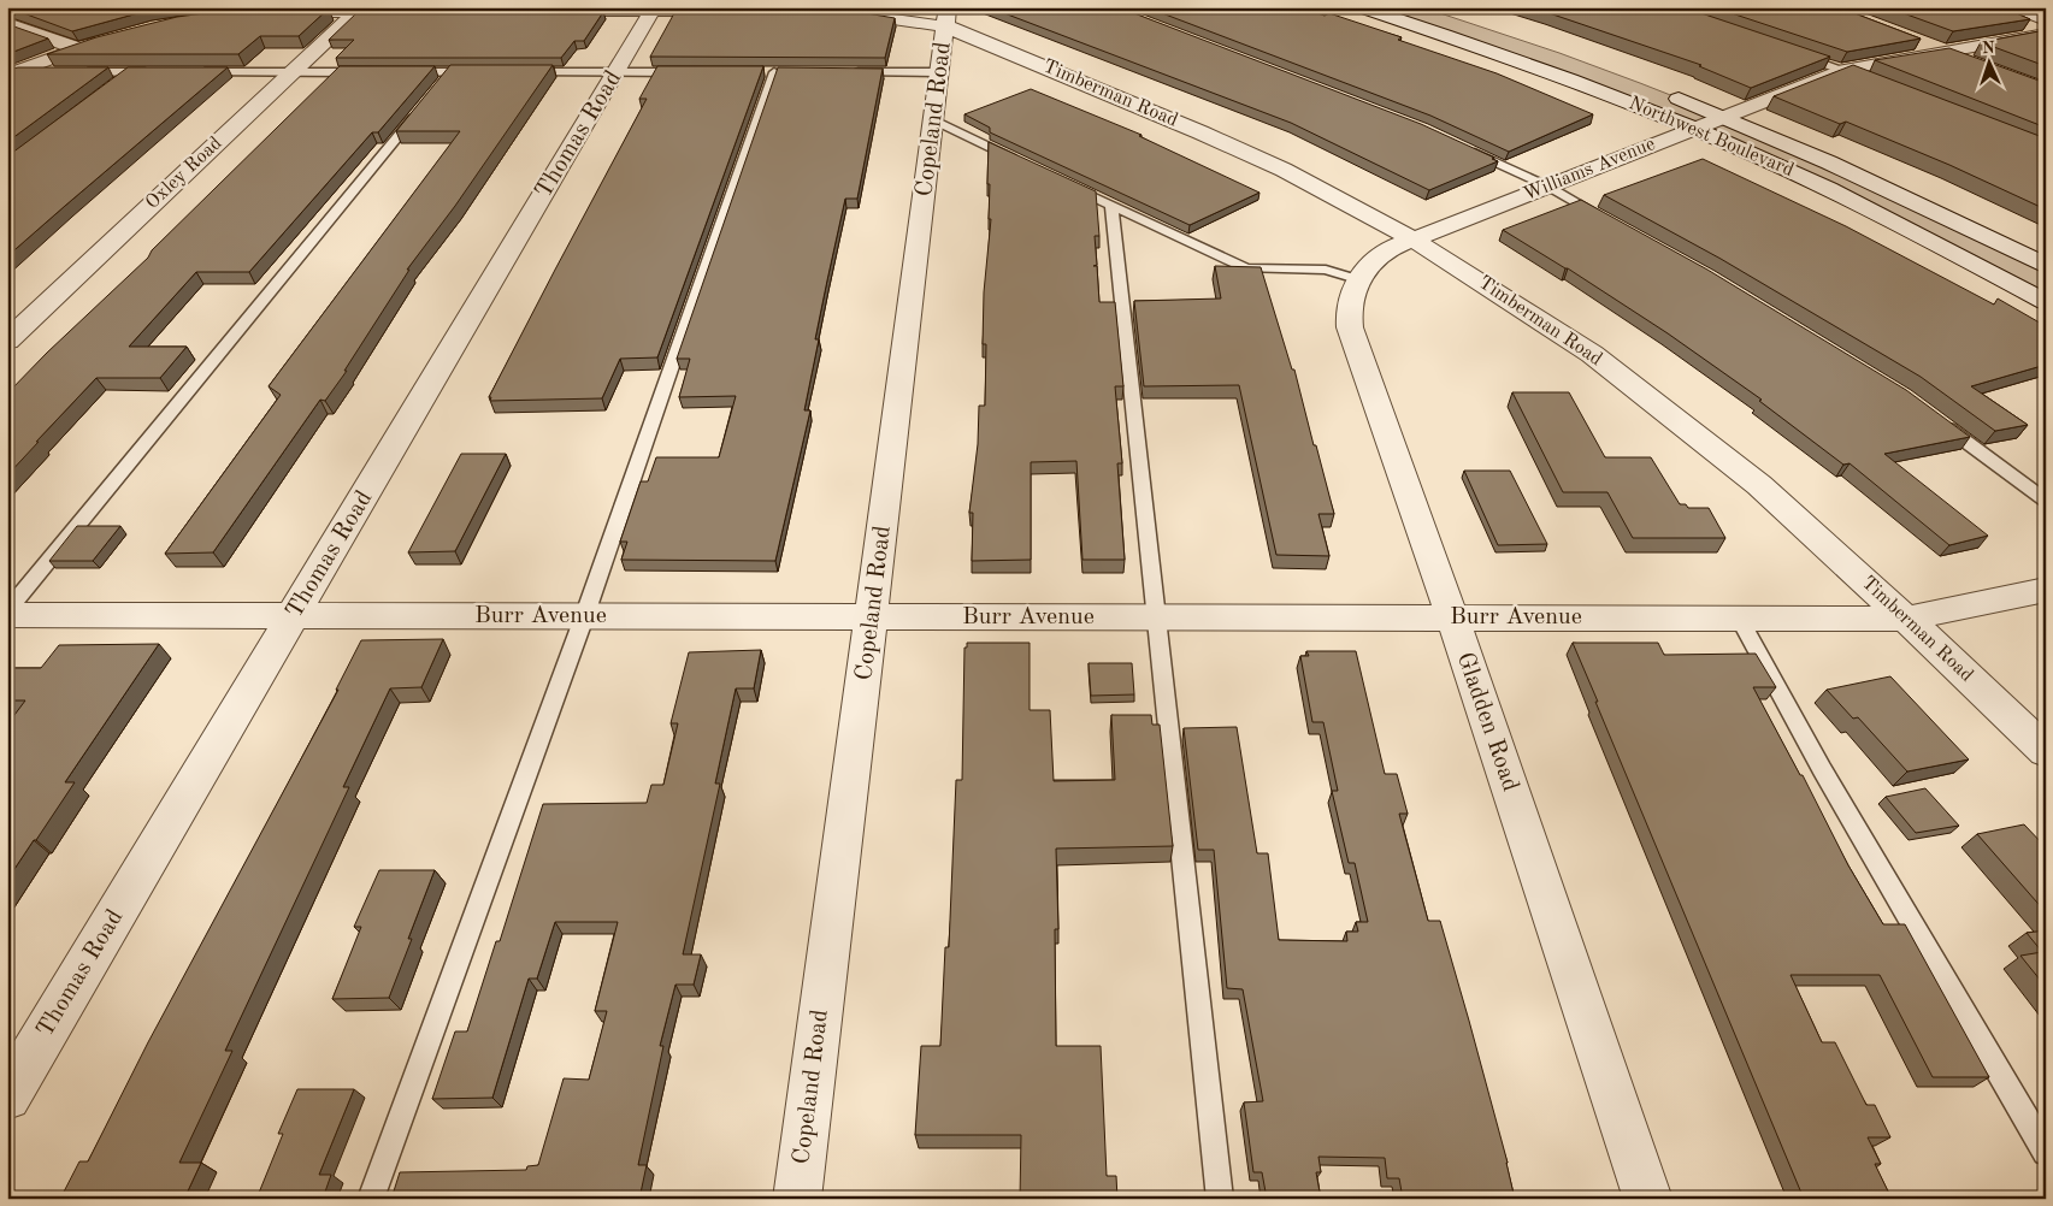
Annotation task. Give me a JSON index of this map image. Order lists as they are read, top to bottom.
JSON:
{
  "streets": {
    "street": [
      "Timberman Road",
      "Copeland Road",
      "Thomas Road",
      "Northwest Boulevard",
      "Williams Avenue",
      "Oxley Road",
      "Burr Avenue",
      "Gladden Road"
    ]
  },
  "crossings": [
    ["Timberman Road", "Copeland Road"],
    ["Timberman Road", "Williams Avenue"],
    ["Timberman Road", "Burr Avenue"],
    ["Timberman Road", "Gladden Road"],
    ["Copeland Road", "Burr Avenue"],
    ["Thomas Road", "Burr Avenue"],
    ["Northwest Boulevard", "Williams Avenue"],
    ["Williams Avenue", "Gladden Road"],
    ["Burr Avenue", "Gladden Road"]
  ],
  "north": "top"
}
